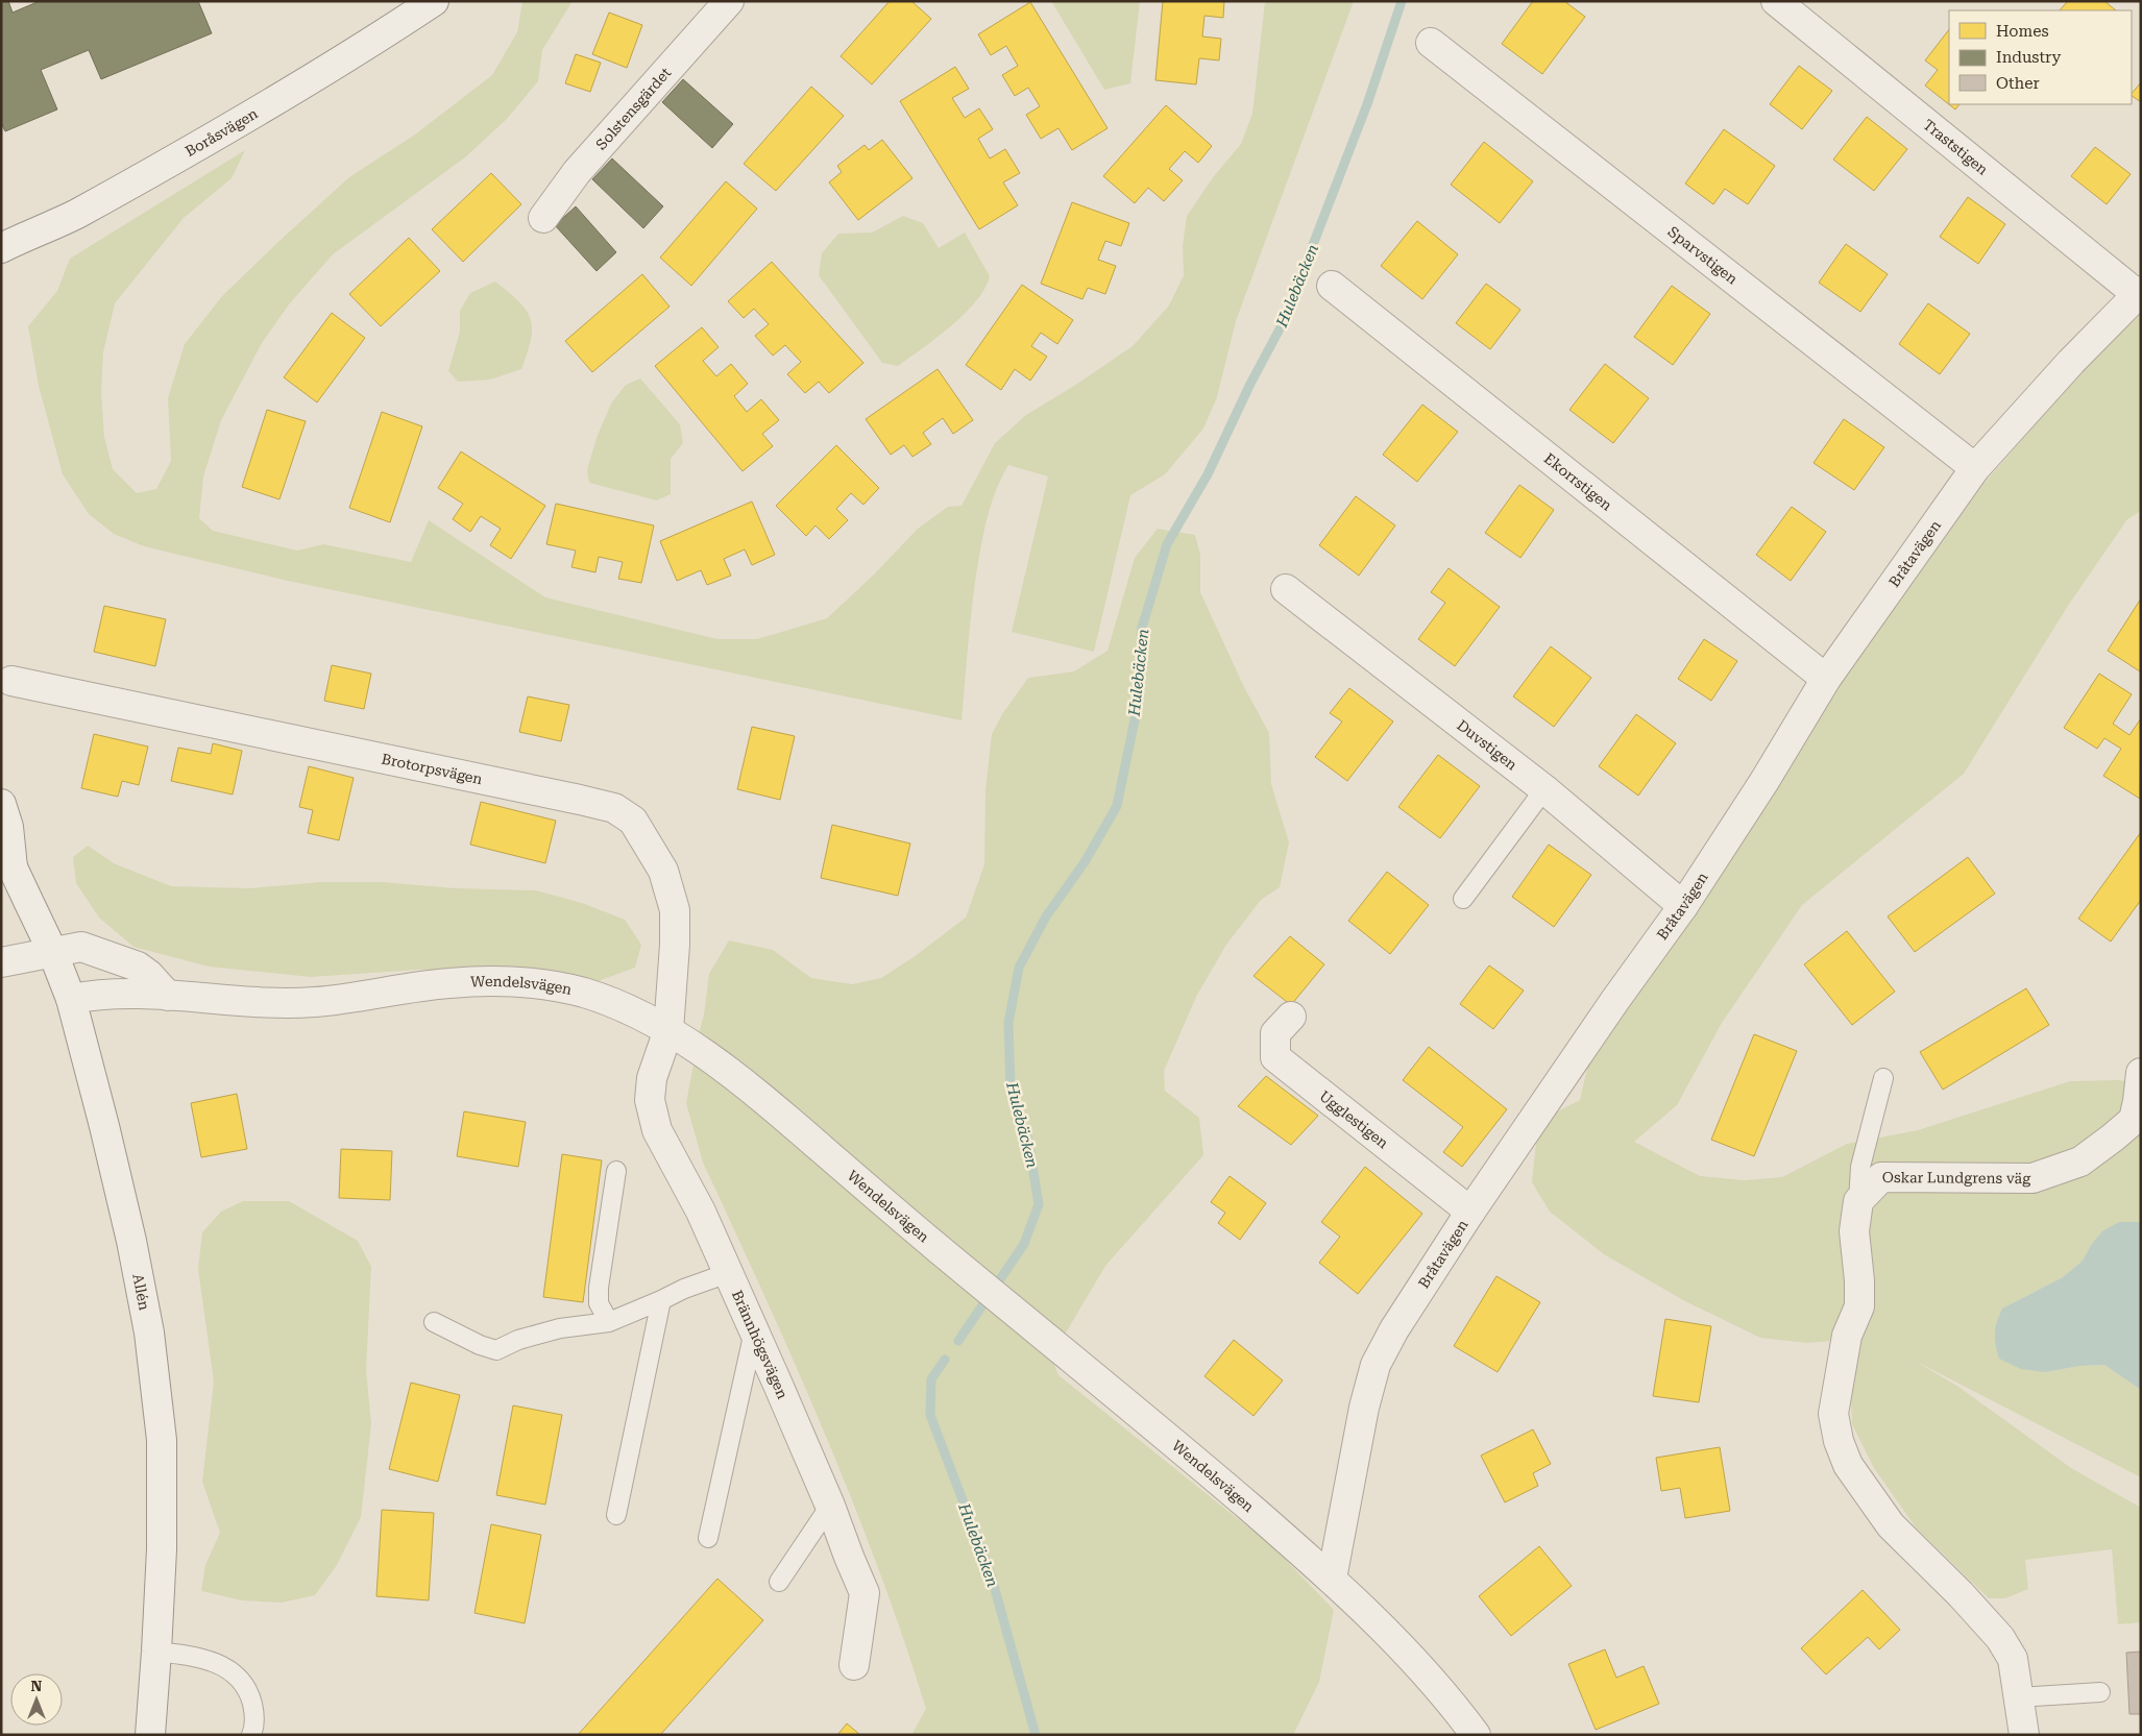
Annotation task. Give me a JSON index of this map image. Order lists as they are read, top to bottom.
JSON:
{
  "streets": {
    "street": [
      "Solstensgärdet",
      "Boråsvägen",
      "Traststigen",
      "Sparvstigen",
      "Ekorrstigen",
      "Bråtavägen",
      "Duvstigen",
      "Brotorpsvägen",
      "Wendelsvägen",
      "Ugglestigen",
      "Oskar Lundgrens väg",
      "Allén",
      "Brännhögsvägen"
    ]
  },
  "crossings": [
    ["Traststigen", "Bråtavägen"],
    ["Sparvstigen", "Bråtavägen"],
    ["Ekorrstigen", "Bråtavägen"],
    ["Bråtavägen", "Duvstigen"],
    ["Bråtavägen", "Wendelsvägen"],
    ["Bråtavägen", "Ugglestigen"],
    ["Brotorpsvägen", "Wendelsvägen"],
    ["Brotorpsvägen", "Brännhögsvägen"],
    ["Wendelsvägen", "Allén"],
    ["Wendelsvägen", "Brännhögsvägen"]
  ],
  "water": ["Hulebäcken"],
  "legend": ["Homes", "Industry", "Other"],
  "north": "top"
}
